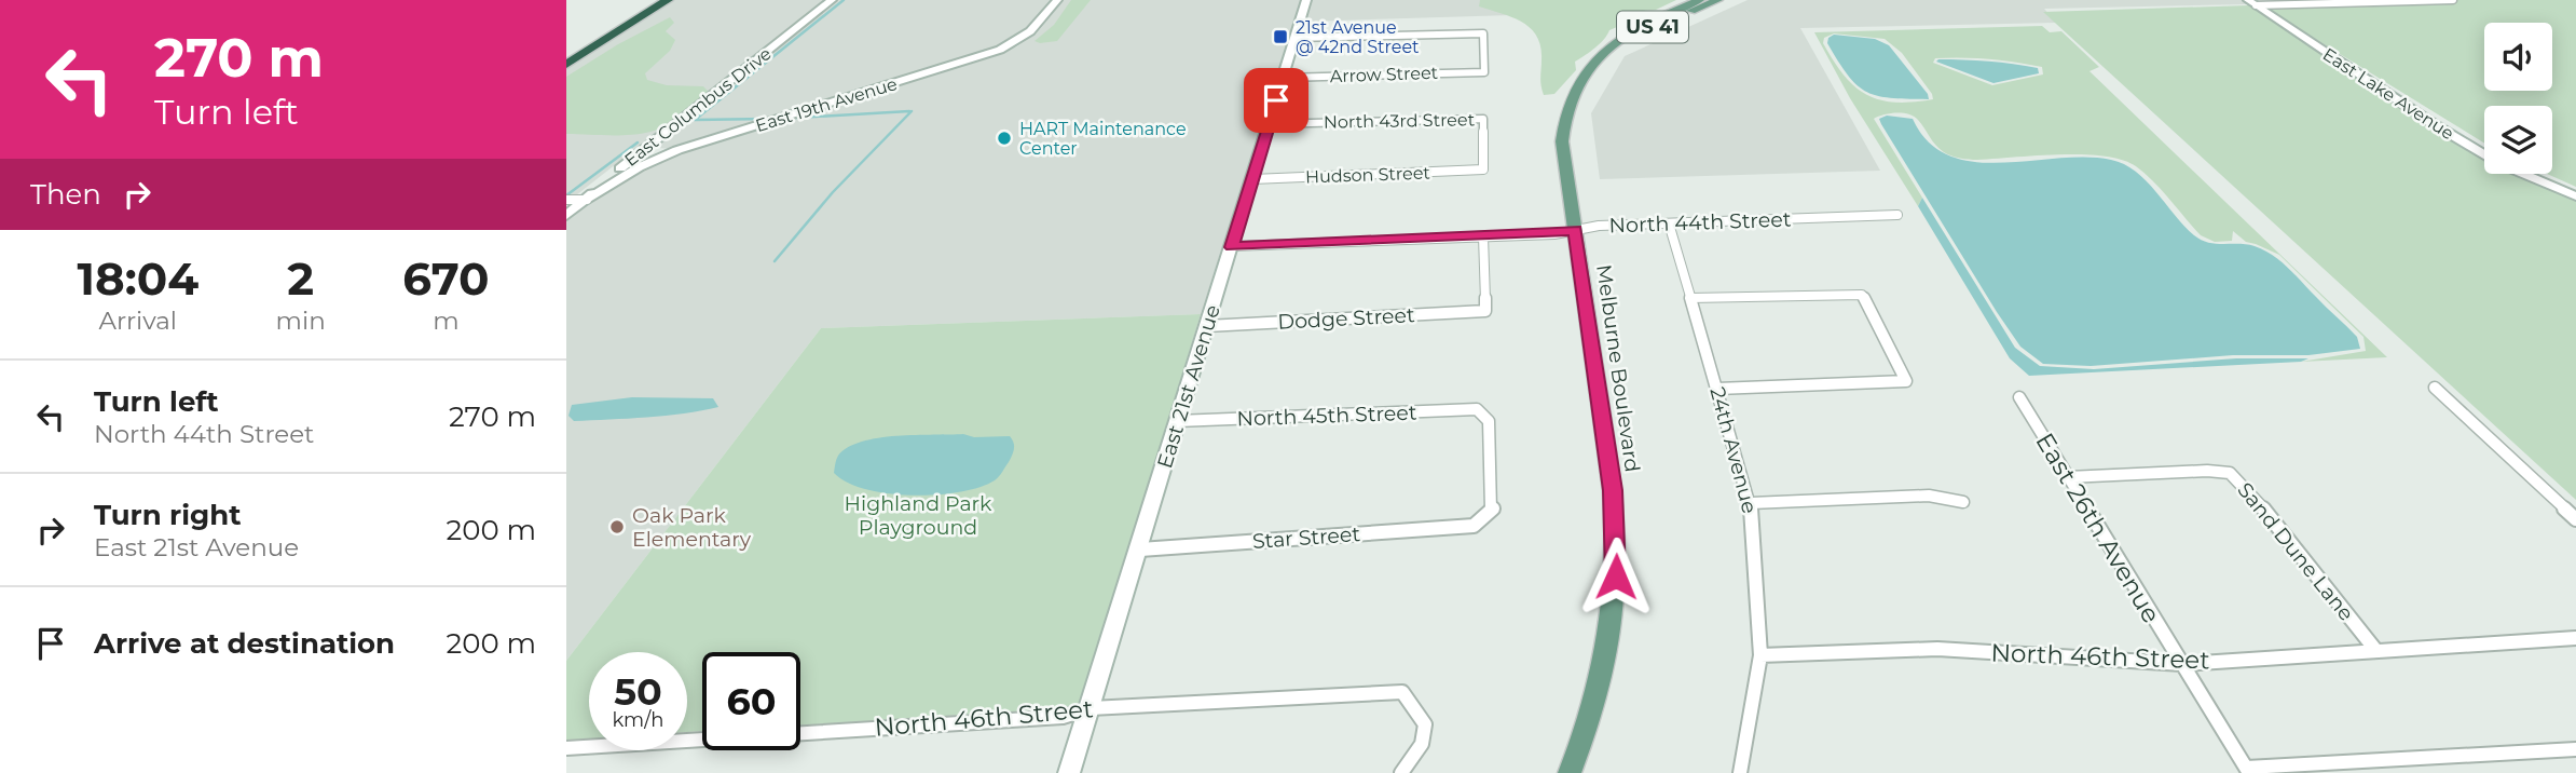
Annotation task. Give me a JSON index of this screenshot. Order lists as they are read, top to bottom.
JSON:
{
  "streets": {
    "main road": ["US 41", "Melburne Boulevard"],
    "street": [
      "Arrow Street",
      "East Lake Avenue",
      "East 19th Avenue",
      "East Columbus Drive",
      "North 43rd Street",
      "Hudson Street",
      "North 44th Street",
      "Dodge Street",
      "East 21st Avenue",
      "North 45th Street",
      "24th Avenue",
      "East 26th Avenue",
      "Star Street",
      "Sand Dune Lane",
      "North 46th Street"
    ]
  },
  "crossings": [
    ["Arrow Street", "East 21st Avenue"],
    ["East 19th Avenue", "East Columbus Drive"],
    ["North 43rd Street", "Hudson Street"],
    ["North 43rd Street", "East 21st Avenue"],
    ["Hudson Street", "East 21st Avenue"],
    ["North 44th Street", "Dodge Street"],
    ["North 44th Street", "Melburne Boulevard"],
    ["North 44th Street", "East 21st Avenue"],
    ["North 44th Street", "24th Avenue"],
    ["Dodge Street", "East 21st Avenue"],
    ["East 21st Avenue", "North 45th Street"],
    ["East 21st Avenue", "Star Street"],
    ["East 21st Avenue", "North 46th Street"],
    ["North 45th Street", "Star Street"],
    ["24th Avenue", "North 46th Street"],
    ["East 26th Avenue", "Sand Dune Lane"],
    ["East 26th Avenue", "North 46th Street"],
    ["Sand Dune Lane", "North 46th Street"]
  ],
  "parks": ["Highland Park Playground"],
  "places": {
    "transit": ["21st Avenue @ 42nd Street"],
    "other": ["HART Maintenance Center", "Oak Park Elementary"]
  },
  "page": {
    "turn": ["270 m", "Turn left"],
    "then": "Then",
    "eta": [
      "18:04",
      "Arrival",
      "2",
      "min",
      "670",
      "m"
    ],
    "list": [
      {
        "name": "Turn left",
        "note": "North 44th Street",
        "value": "270 m"
      },
      {
        "name": "Turn right",
        "note": "East 21st Avenue",
        "value": "200 m"
      },
      {
        "name": "Arrive at destination",
        "value": "200 m"
      }
    ],
    "speed": "50 km/h",
    "limit": "60"
  }
}
